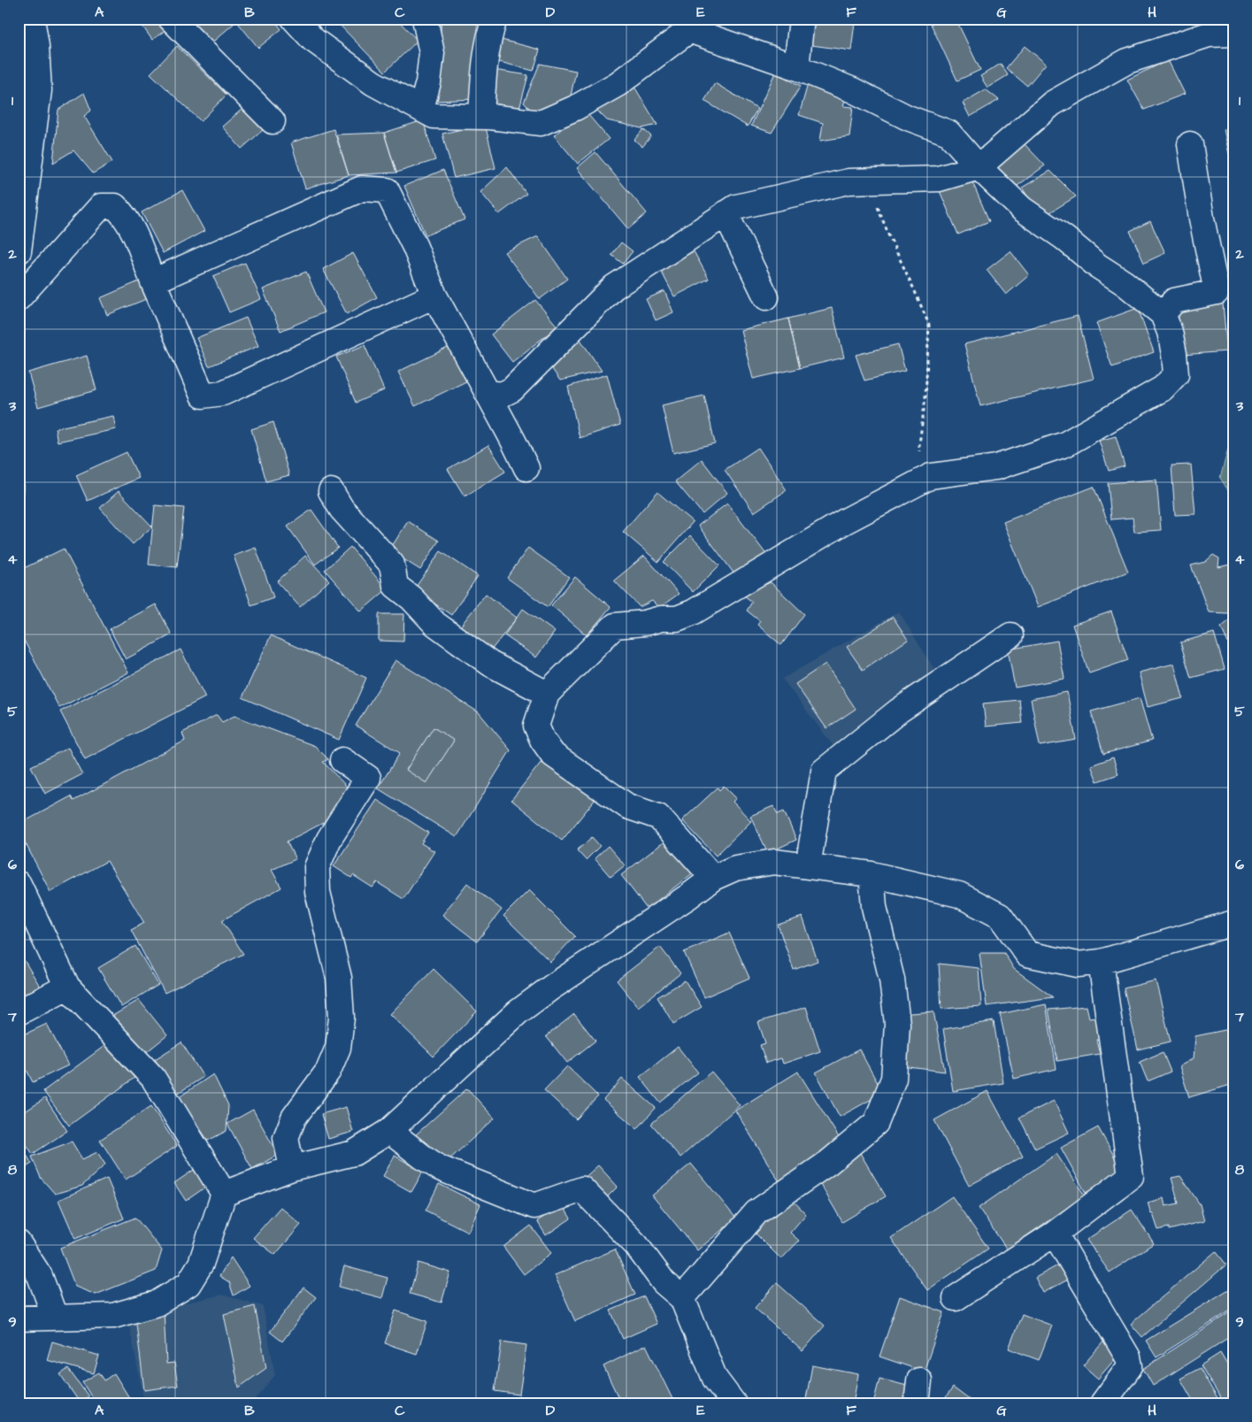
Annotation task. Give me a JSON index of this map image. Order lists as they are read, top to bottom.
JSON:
{
  "grid": {
    "columns": [
      "A",
      "B",
      "C",
      "D",
      "E",
      "F",
      "G",
      "H"
    ],
    "rows": [
      "1",
      "2",
      "3",
      "4",
      "5",
      "6",
      "7",
      "8",
      "9"
    ]
  }
}
